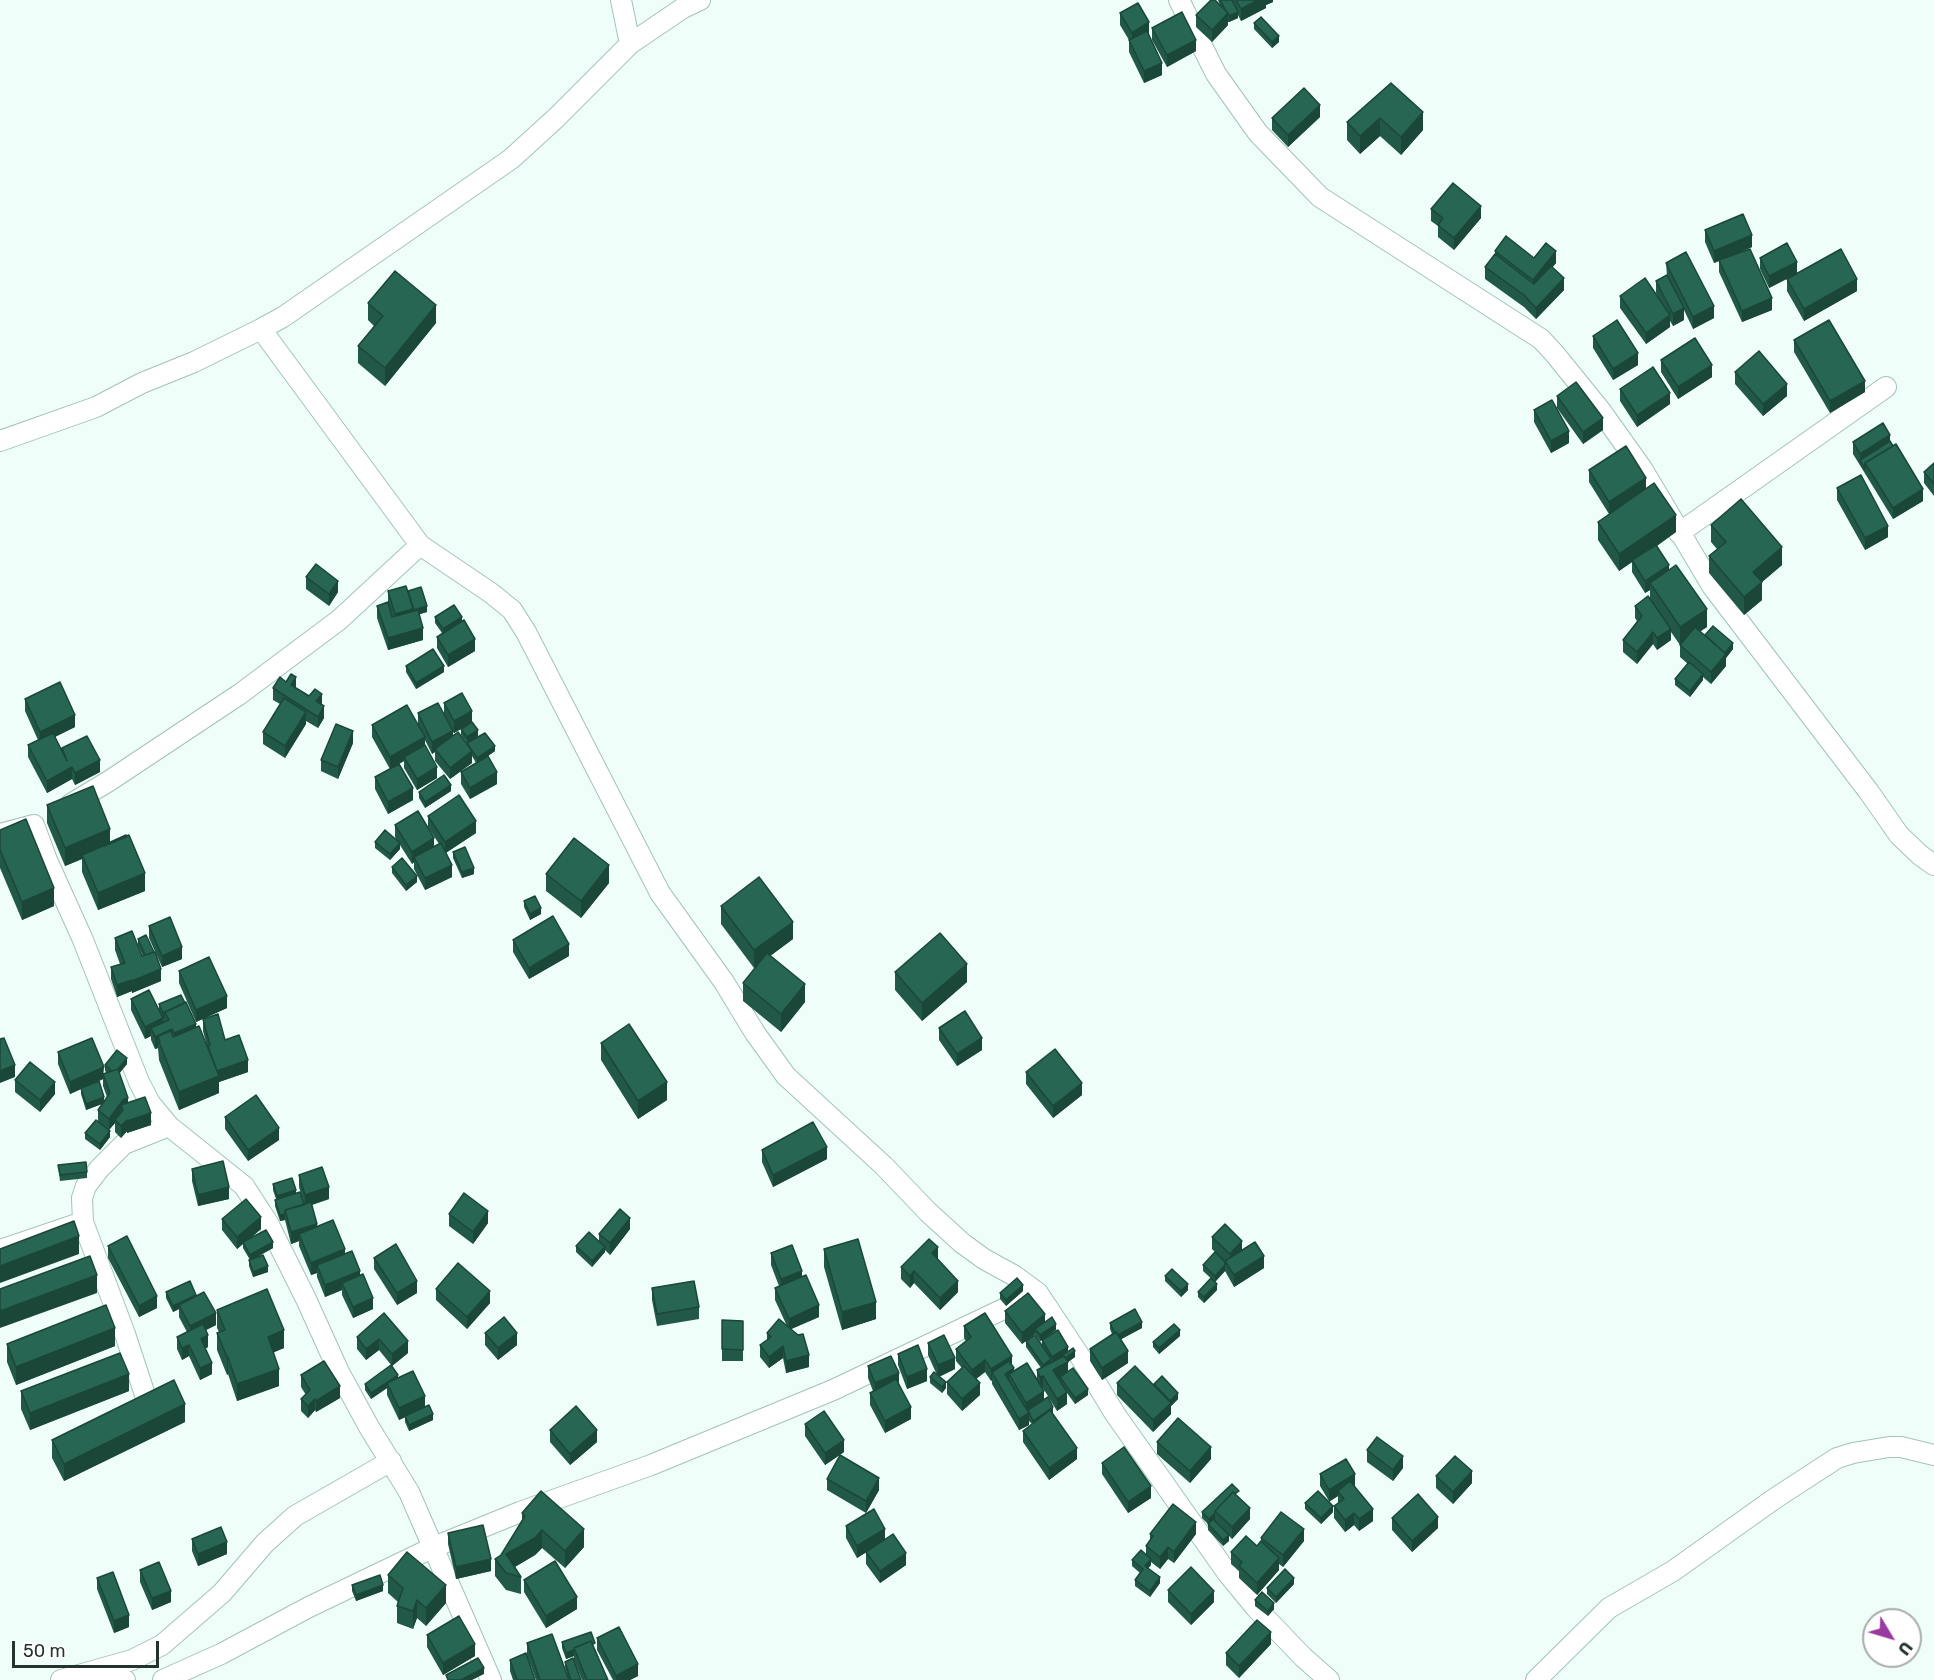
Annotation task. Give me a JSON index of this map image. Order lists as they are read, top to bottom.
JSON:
{
  "scale_bar": "50 m",
  "north": "bottom right"
}
